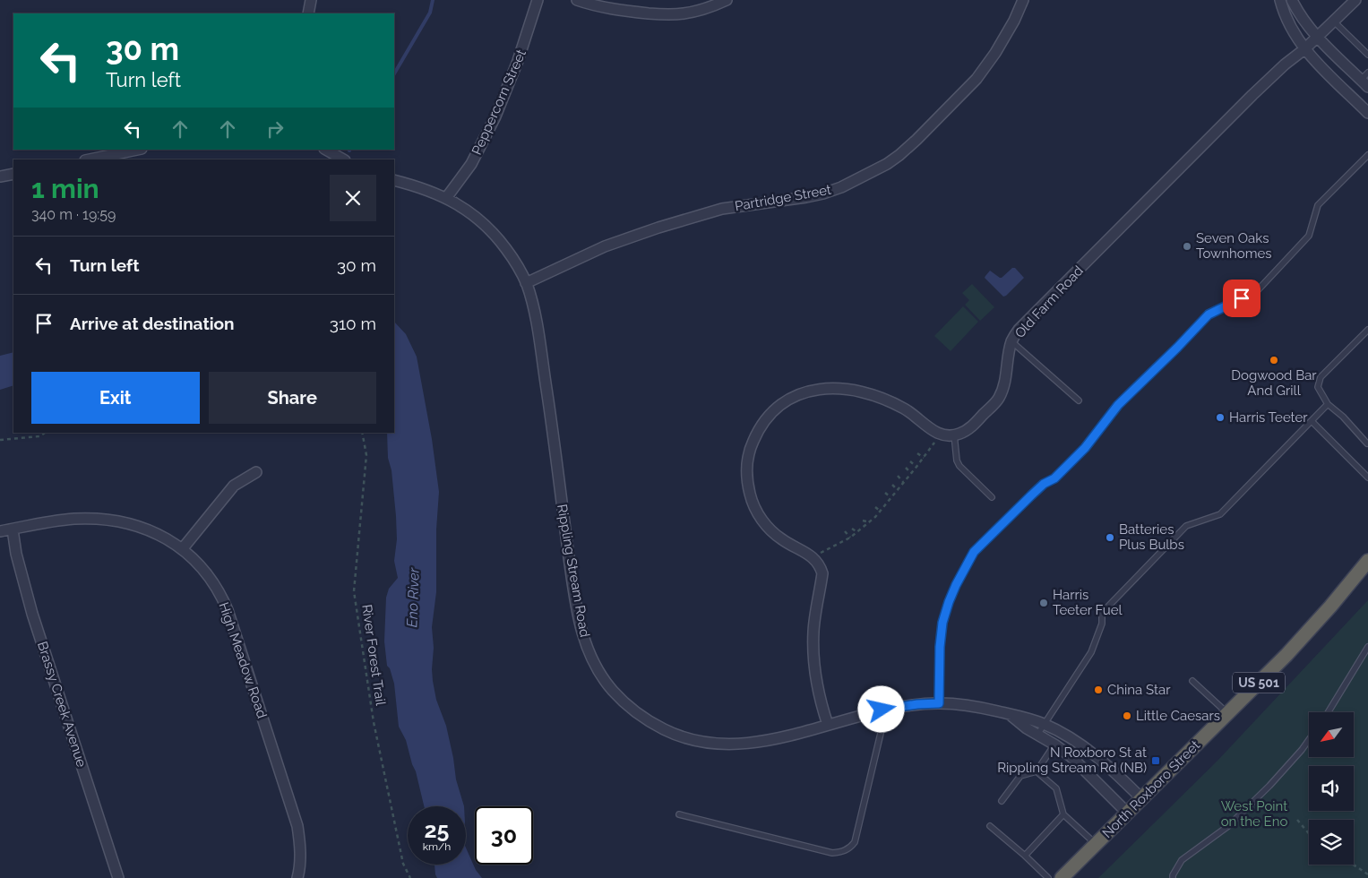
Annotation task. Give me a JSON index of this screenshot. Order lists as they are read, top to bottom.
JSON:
{
  "streets": {
    "highway": ["US 501", "North Roxboro Street"],
    "street": [
      "Peppercorn Street",
      "Partridge Street",
      "Old Farm Road",
      "Rippling Stream Road",
      "High Meadow Road",
      "Brassy Creek Avenue"
    ],
    "path": ["River Forest Trail"]
  },
  "crossings": [
    ["Peppercorn Street", "Rippling Stream Road"],
    ["Partridge Street", "Rippling Stream Road"],
    ["Rippling Stream Road", "North Roxboro Street"],
    ["High Meadow Road", "Brassy Creek Avenue"]
  ],
  "water": ["Eno River"],
  "parks": ["West Point on the Eno"],
  "places": {
    "other": [
      "Seven Oaks Townhomes",
      "Dogwood Bar And Grill",
      "Harris Teeter",
      "Batteries Plus Bulbs",
      "Harris Teeter Fuel",
      "China Star",
      "Little Caesars"
    ],
    "transit": ["N Roxboro St at Rippling Stream Rd (NB)"]
  },
  "north": "bottom left",
  "page": {
    "turn": ["30 m", "Turn left"],
    "heading": ["1 min", "340 m · 19:59"],
    "list": [
      {
        "name": "Turn left",
        "value": "30 m"
      },
      {
        "name": "Arrive at destination",
        "value": "310 m"
      }
    ],
    "buttons": ["Exit", "Share"],
    "speed": "25 km/h",
    "limit": "30"
  }
}
